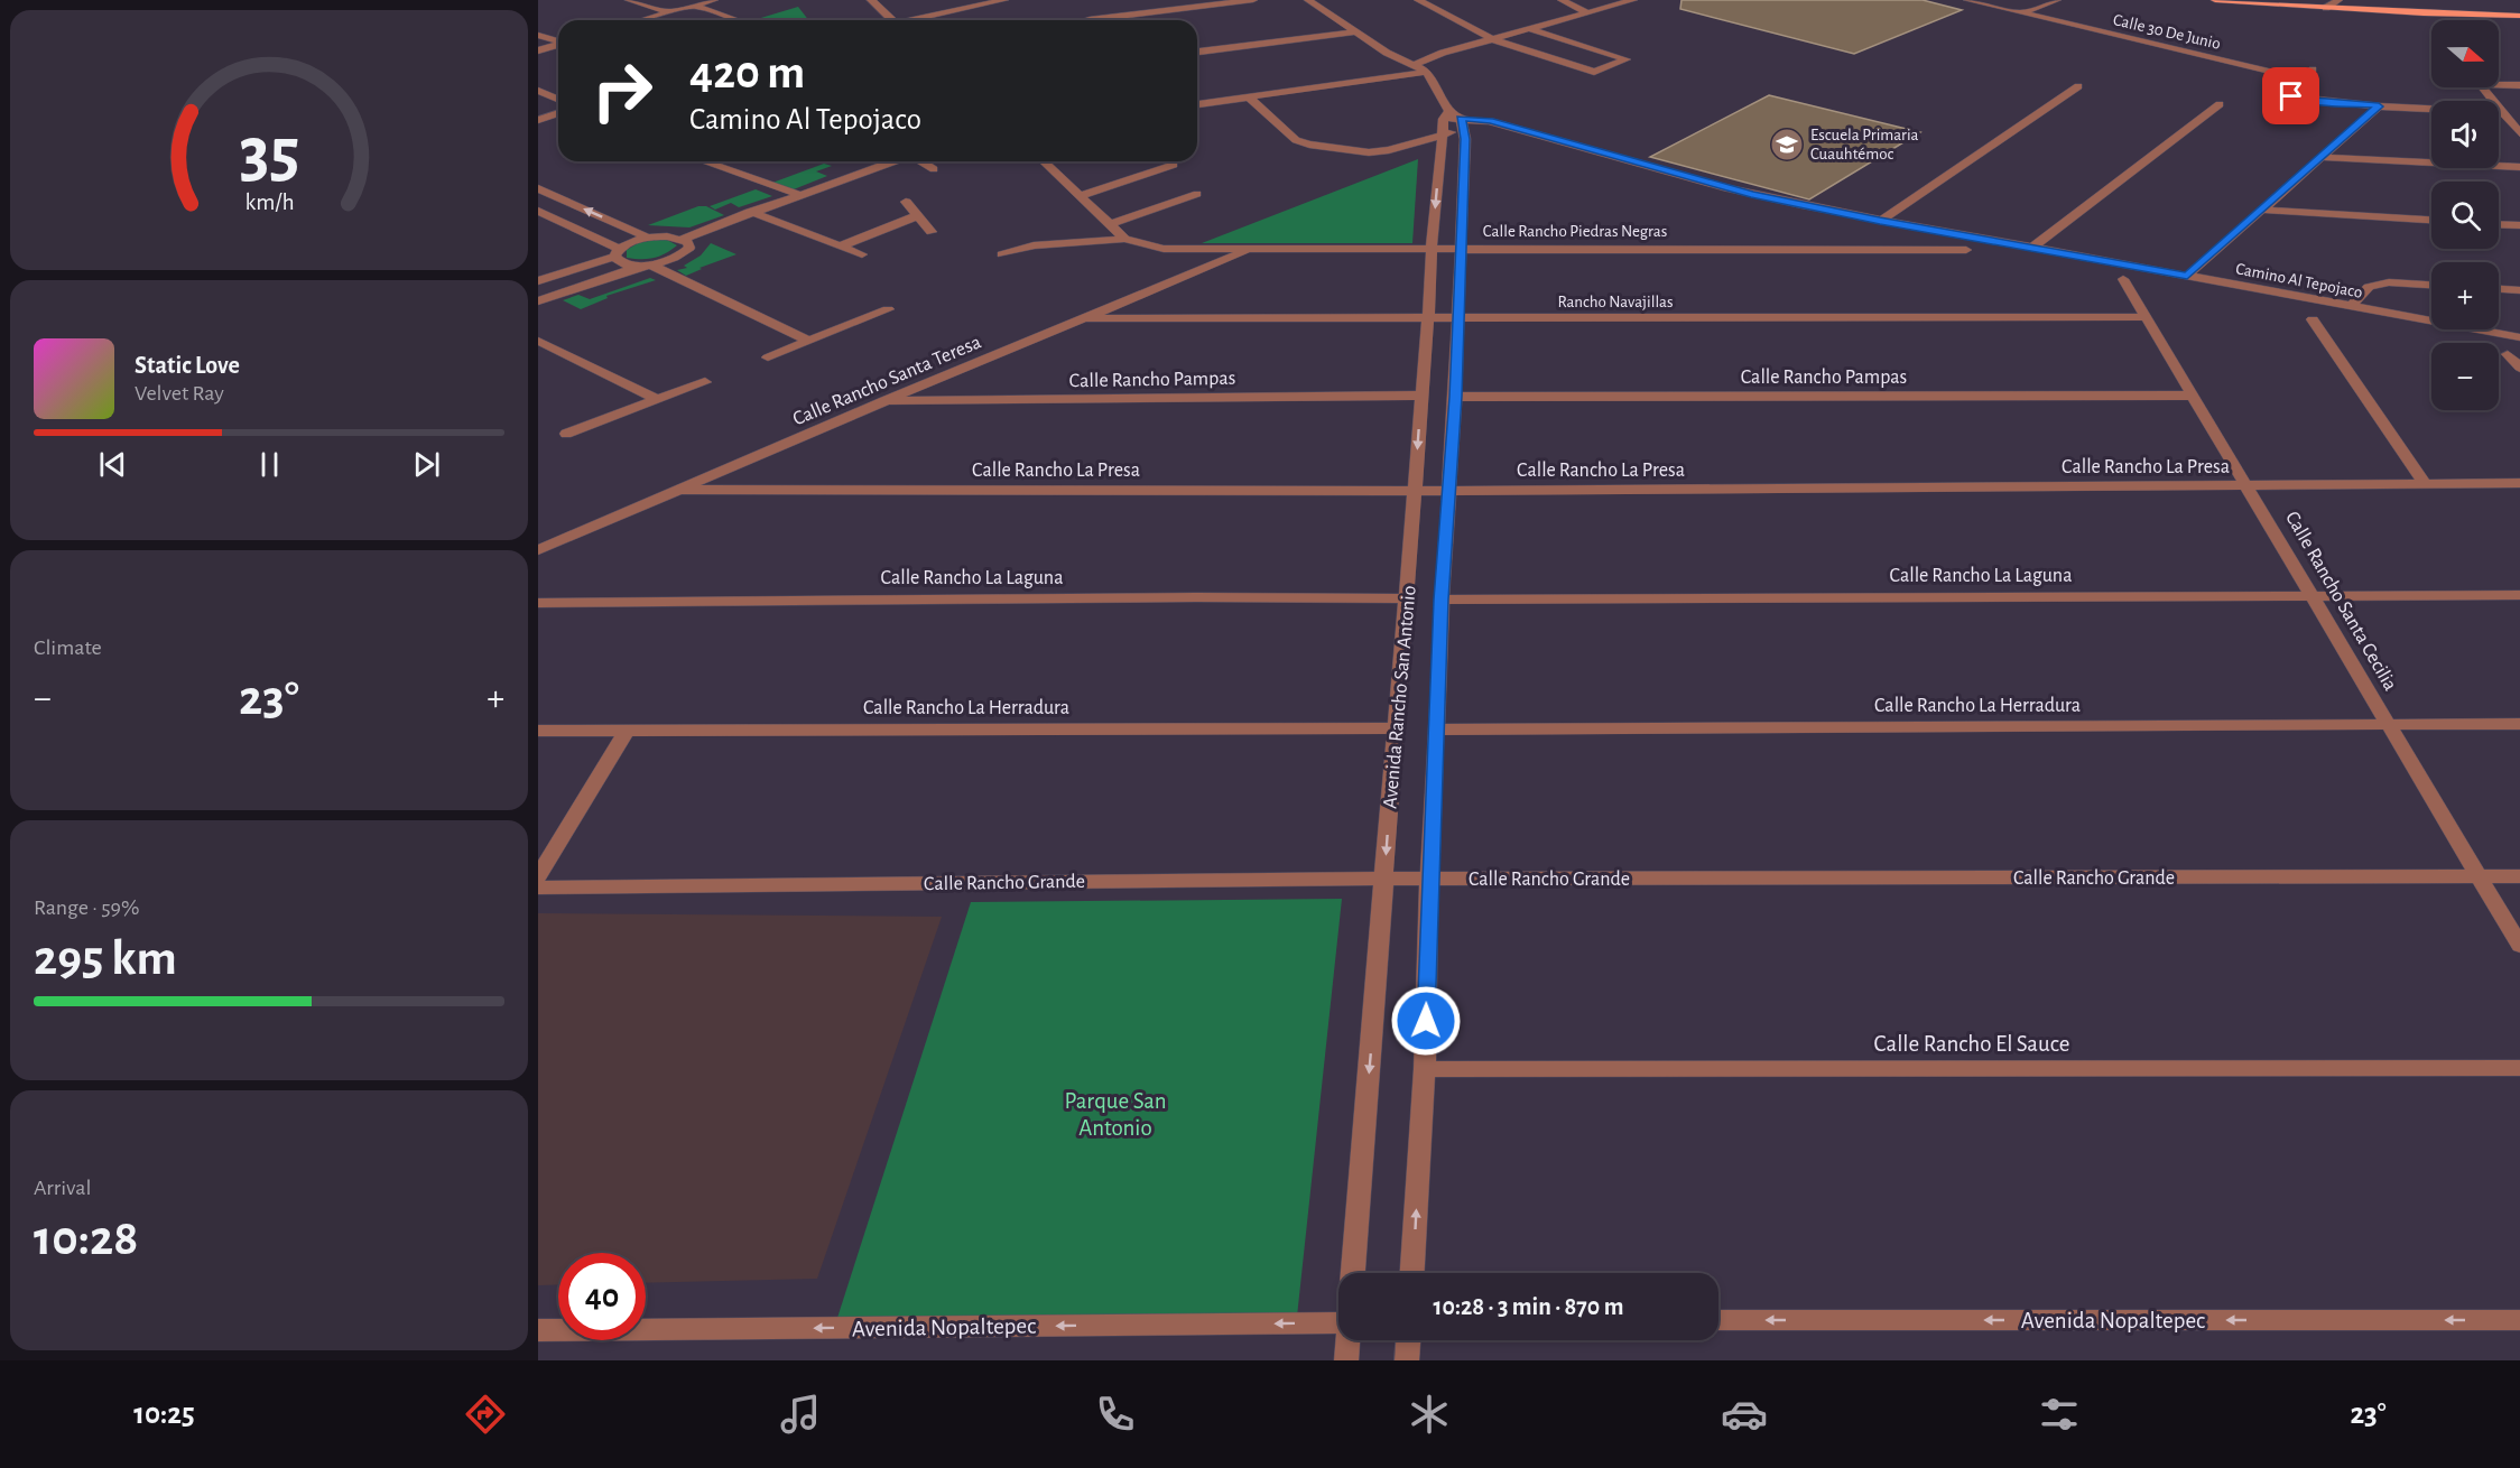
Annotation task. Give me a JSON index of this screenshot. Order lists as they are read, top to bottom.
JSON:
{
  "streets": {
    "street": [
      "Calle 30 De Junio",
      "Calle Rancho Piedras Negras",
      "Camino Al Tepojaco",
      "Rancho Navajillas",
      "Calle Rancho Pampas",
      "Calle Rancho Santa Teresa",
      "Calle Rancho La Presa",
      "Calle Rancho La Laguna",
      "Calle Rancho Santa Cecilia",
      "Avenida Rancho San Antonio",
      "Calle Rancho La Herradura",
      "Calle Rancho Grande",
      "Calle Rancho El Sauce",
      "Avenida Nopaltepec"
    ]
  },
  "crossings": [
    ["Calle Rancho Piedras Negras", "Calle Rancho Santa Teresa"],
    ["Calle Rancho Piedras Negras", "Avenida Rancho San Antonio"],
    ["Camino Al Tepojaco", "Avenida Rancho San Antonio"],
    ["Rancho Navajillas", "Calle Rancho Santa Teresa"],
    ["Rancho Navajillas", "Calle Rancho Santa Cecilia"],
    ["Rancho Navajillas", "Avenida Rancho San Antonio"],
    ["Calle Rancho Pampas", "Calle Rancho Santa Teresa"],
    ["Calle Rancho Pampas", "Calle Rancho Santa Cecilia"],
    ["Calle Rancho Pampas", "Avenida Rancho San Antonio"],
    ["Calle Rancho Santa Teresa", "Calle Rancho La Presa"],
    ["Calle Rancho La Presa", "Calle Rancho Santa Cecilia"],
    ["Calle Rancho La Presa", "Avenida Rancho San Antonio"],
    ["Calle Rancho La Laguna", "Calle Rancho Santa Cecilia"],
    ["Calle Rancho La Laguna", "Avenida Rancho San Antonio"],
    ["Calle Rancho Santa Cecilia", "Calle Rancho La Herradura"],
    ["Calle Rancho Santa Cecilia", "Calle Rancho Grande"],
    ["Avenida Rancho San Antonio", "Calle Rancho La Herradura"],
    ["Avenida Rancho San Antonio", "Calle Rancho Grande"],
    ["Avenida Rancho San Antonio", "Calle Rancho El Sauce"]
  ],
  "one_way": ["Avenida Nopaltepec"],
  "parks": ["Parque San Antonio"],
  "places": {
    "school or university": ["Escuela Primaria Cuauhtémoc"]
  },
  "north": "right",
  "page": {
    "map_buttons": ["+", "−"],
    "turn": ["420 m", "Camino Al Tepojaco"],
    "song": ["Static Love", "Velvet Ray"],
    "tile": [
      "Climate",
      ["Range · 59%", "295 km"],
      ["Arrival", "10:28"]
    ],
    "heat": ["−", "23°", "+"],
    "limit": "40",
    "trip": "10:28 · 3 min · 870 m",
    "tabs": ["10:25", "23°"],
    "gauge": ["35", "km/h"]
  }
}
